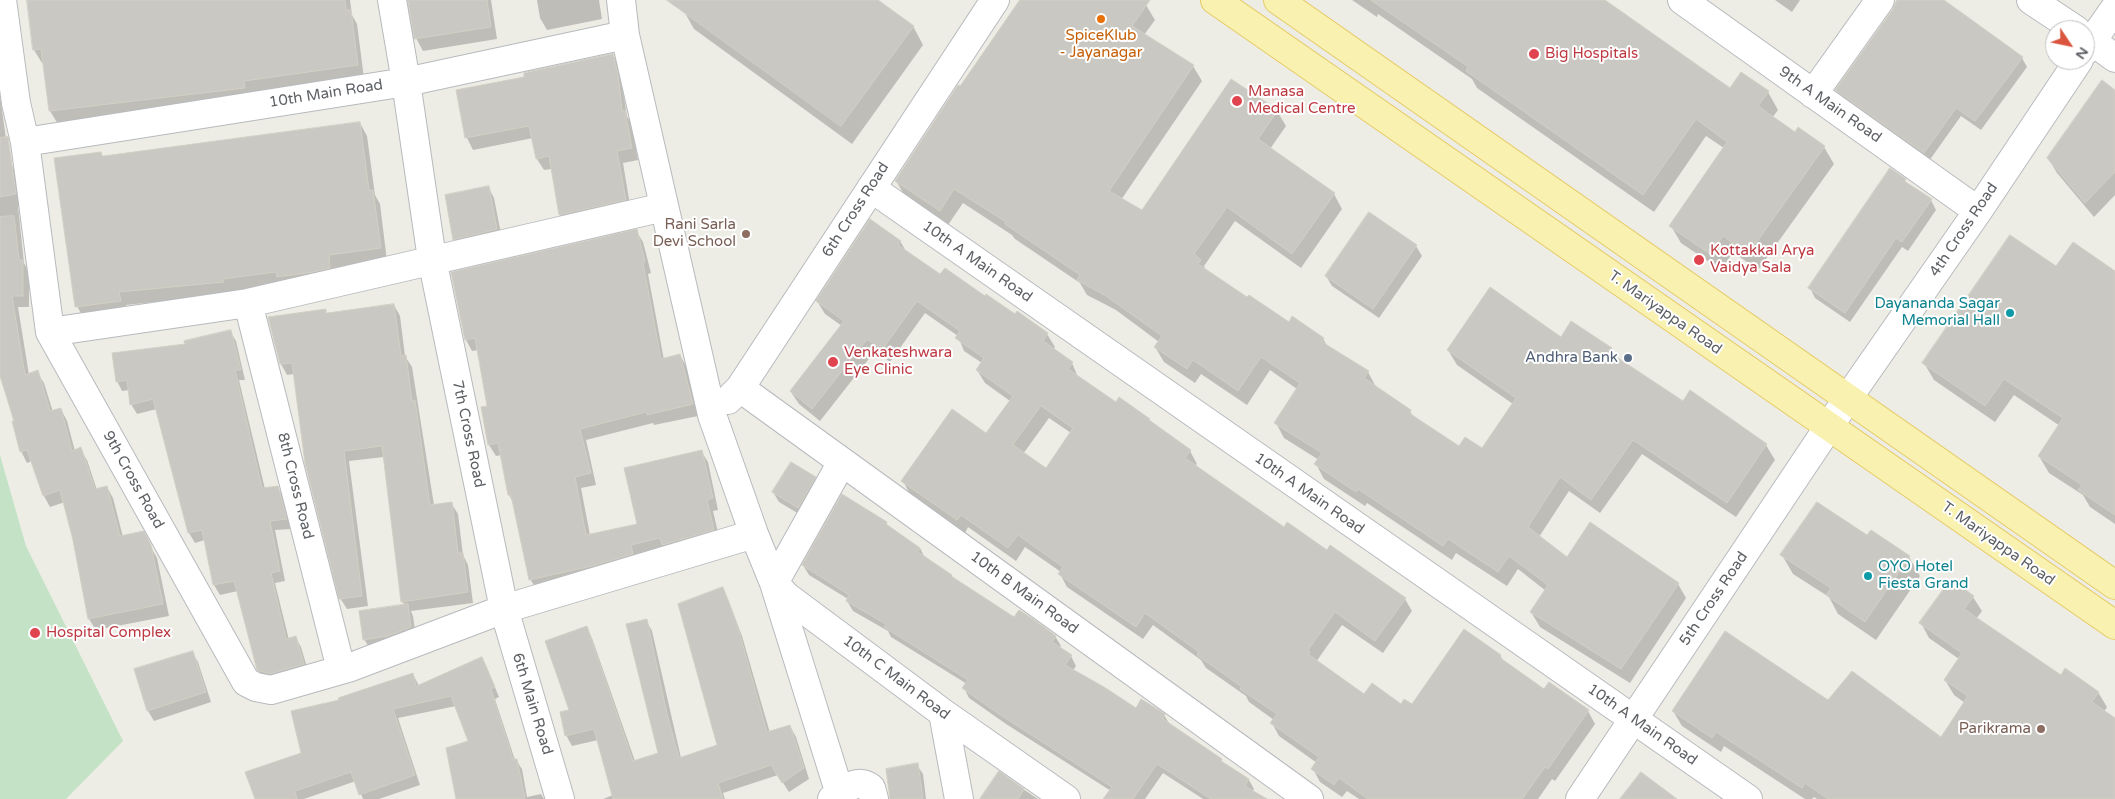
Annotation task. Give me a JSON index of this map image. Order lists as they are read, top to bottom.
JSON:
{
  "streets": {
    "main road": ["T. Mariyappa Road"],
    "street": [
      "10th Main Road",
      "9th A Main Road",
      "6th Cross Road",
      "4th Cross Road",
      "10th A Main Road",
      "7th Cross Road",
      "9th Cross Road",
      "8th Cross Road",
      "10th B Main Road",
      "5th Cross Road",
      "10th C Main Road",
      "6th Main Road"
    ]
  },
  "crossings": [
    ["10th Main Road", "7th Cross Road"],
    ["10th Main Road", "9th Cross Road"],
    ["9th A Main Road", "4th Cross Road"],
    ["6th Cross Road", "10th A Main Road"],
    ["6th Cross Road", "10th B Main Road"],
    ["4th Cross Road", "5th Cross Road"],
    ["10th A Main Road", "5th Cross Road"],
    ["T. Mariyappa Road", "5th Cross Road"],
    ["7th Cross Road", "9th Cross Road"],
    ["7th Cross Road", "6th Main Road"],
    ["9th Cross Road", "8th Cross Road"],
    ["9th Cross Road", "6th Main Road"]
  ],
  "places": [
    "SpiceKlub - Jayanagar",
    "Big Hospitals",
    "Manasa Medical Centre",
    "Rani Sarla Devi School",
    "Kottakkal Arya Vaidya Sala",
    "Dayananda Sagar Memorial Hall",
    "Andhra Bank",
    "Venkateshwara Eye Clinic",
    "OYO Hotel Fiesta Grand",
    "Hospital Complex",
    "Parikrama"
  ],
  "north": "bottom right"
}
